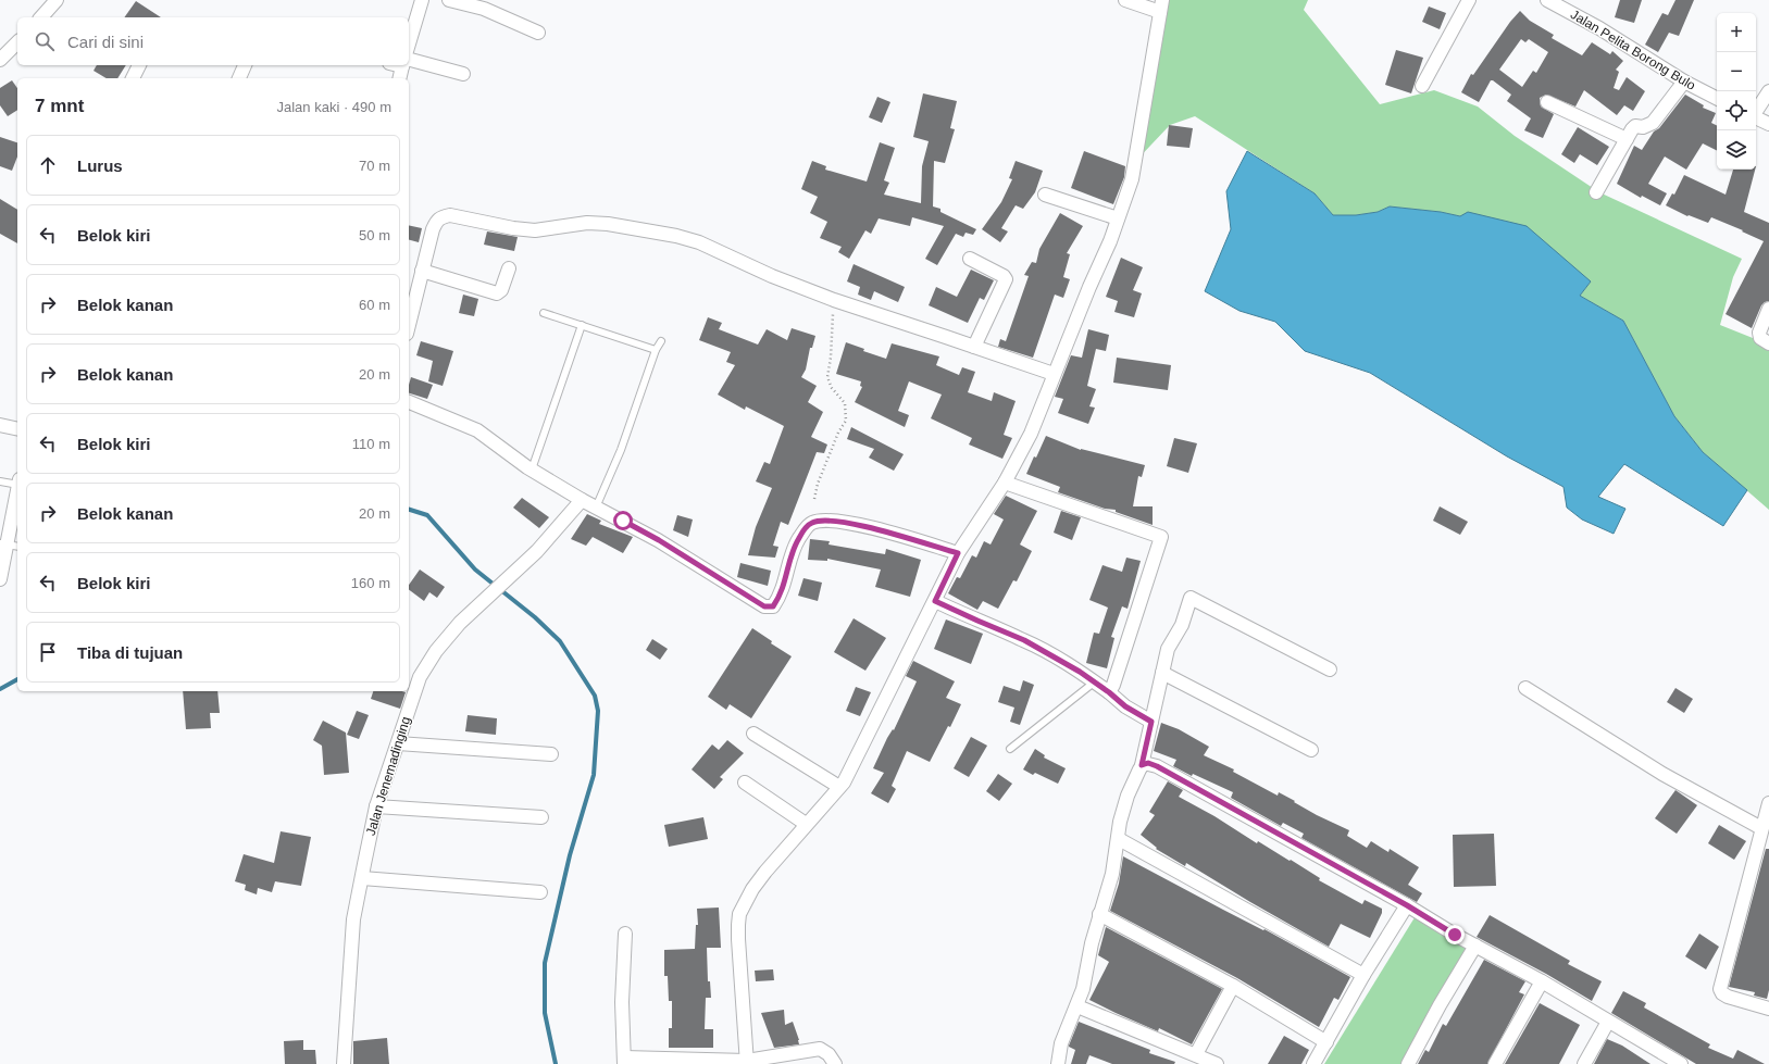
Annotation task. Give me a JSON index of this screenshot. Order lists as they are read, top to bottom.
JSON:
{
  "streets": {
    "street": ["Jalan Pelita Borong Bulo", "Jalan Jenemadinging"]
  },
  "page": {
    "map_buttons": ["+", "−"],
    "search": "Cari di sini",
    "heading": ["7 mnt", "Jalan kaki · 490 m"],
    "list": [
      ["Lurus", "70 m"],
      ["Belok kiri", "50 m"],
      ["Belok kanan", "60 m"],
      ["Belok kanan", "20 m"],
      ["Belok kiri", "110 m"],
      ["Belok kanan", "20 m"],
      ["Belok kiri", "160 m"],
      "Tiba di tujuan"
    ]
  }
}
